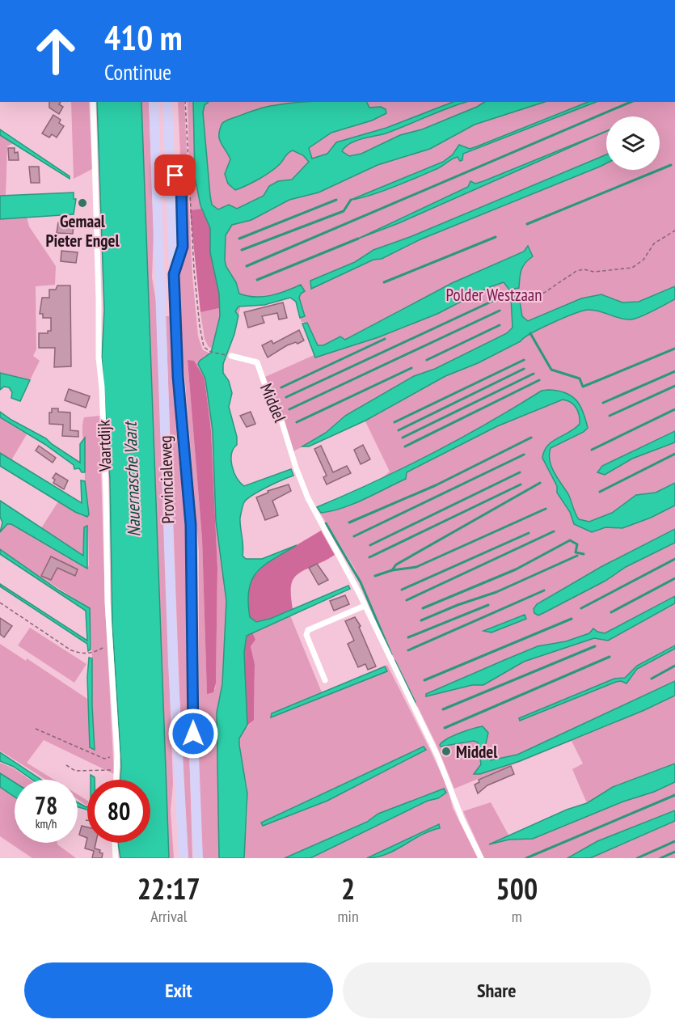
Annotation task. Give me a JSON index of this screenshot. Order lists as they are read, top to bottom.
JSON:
{
  "streets": {
    "highway": ["Provincialeweg"],
    "street": ["Middel", "Vaartdijk"]
  },
  "water": ["Nauernasche Vaart"],
  "parks": ["Polder Westzaan"],
  "places": ["Gemaal Pieter Engel", "Middel"],
  "page": {
    "turn": ["410 m", "Continue"],
    "speed": "78 km/h",
    "limit": "80",
    "eta": [
      "22:17",
      "Arrival",
      "2",
      "min",
      "500",
      "m"
    ],
    "buttons": ["Exit", "Share"]
  }
}
